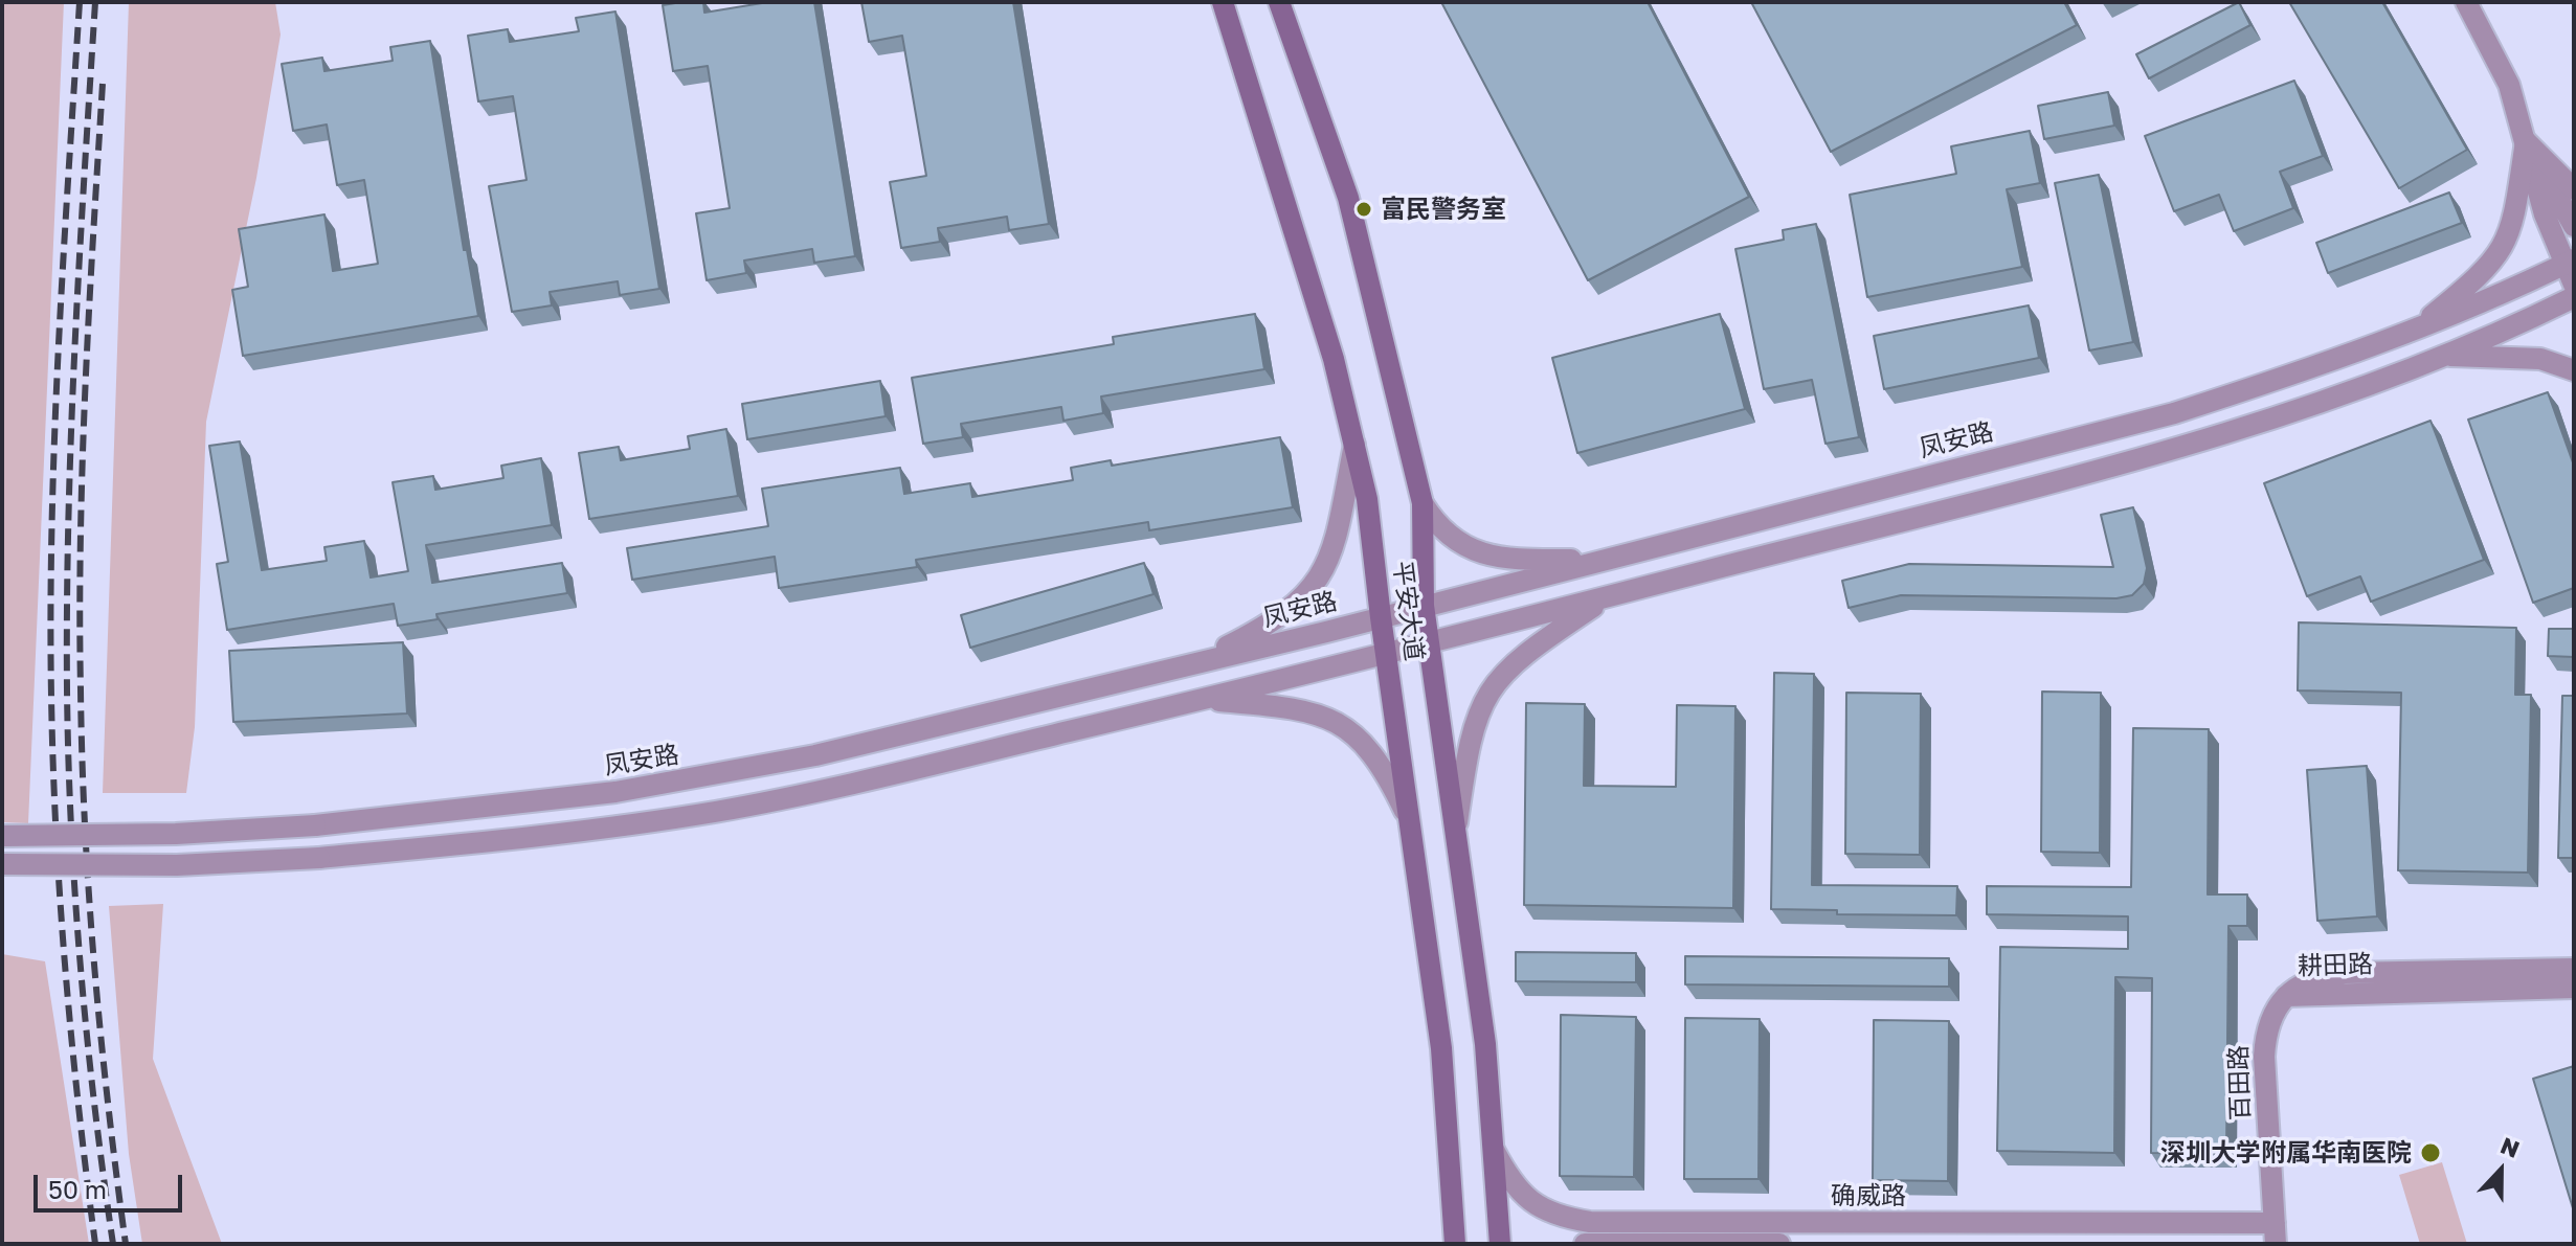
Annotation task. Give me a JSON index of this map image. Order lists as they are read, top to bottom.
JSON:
{
  "streets": {
    "main road": ["平安大道"],
    "street": [
      "凤安路",
      "耕田路",
      "百田路",
      "确威路"
    ]
  },
  "crossings": [
    ["凤安路", "平安大道"],
    ["平安大道", "确威路"],
    ["耕田路", "百田路"],
    ["百田路", "确威路"]
  ],
  "places": ["富民警务室", "深圳大学附属华南医院"],
  "scale_bar": "50 m",
  "north": "top"
}
